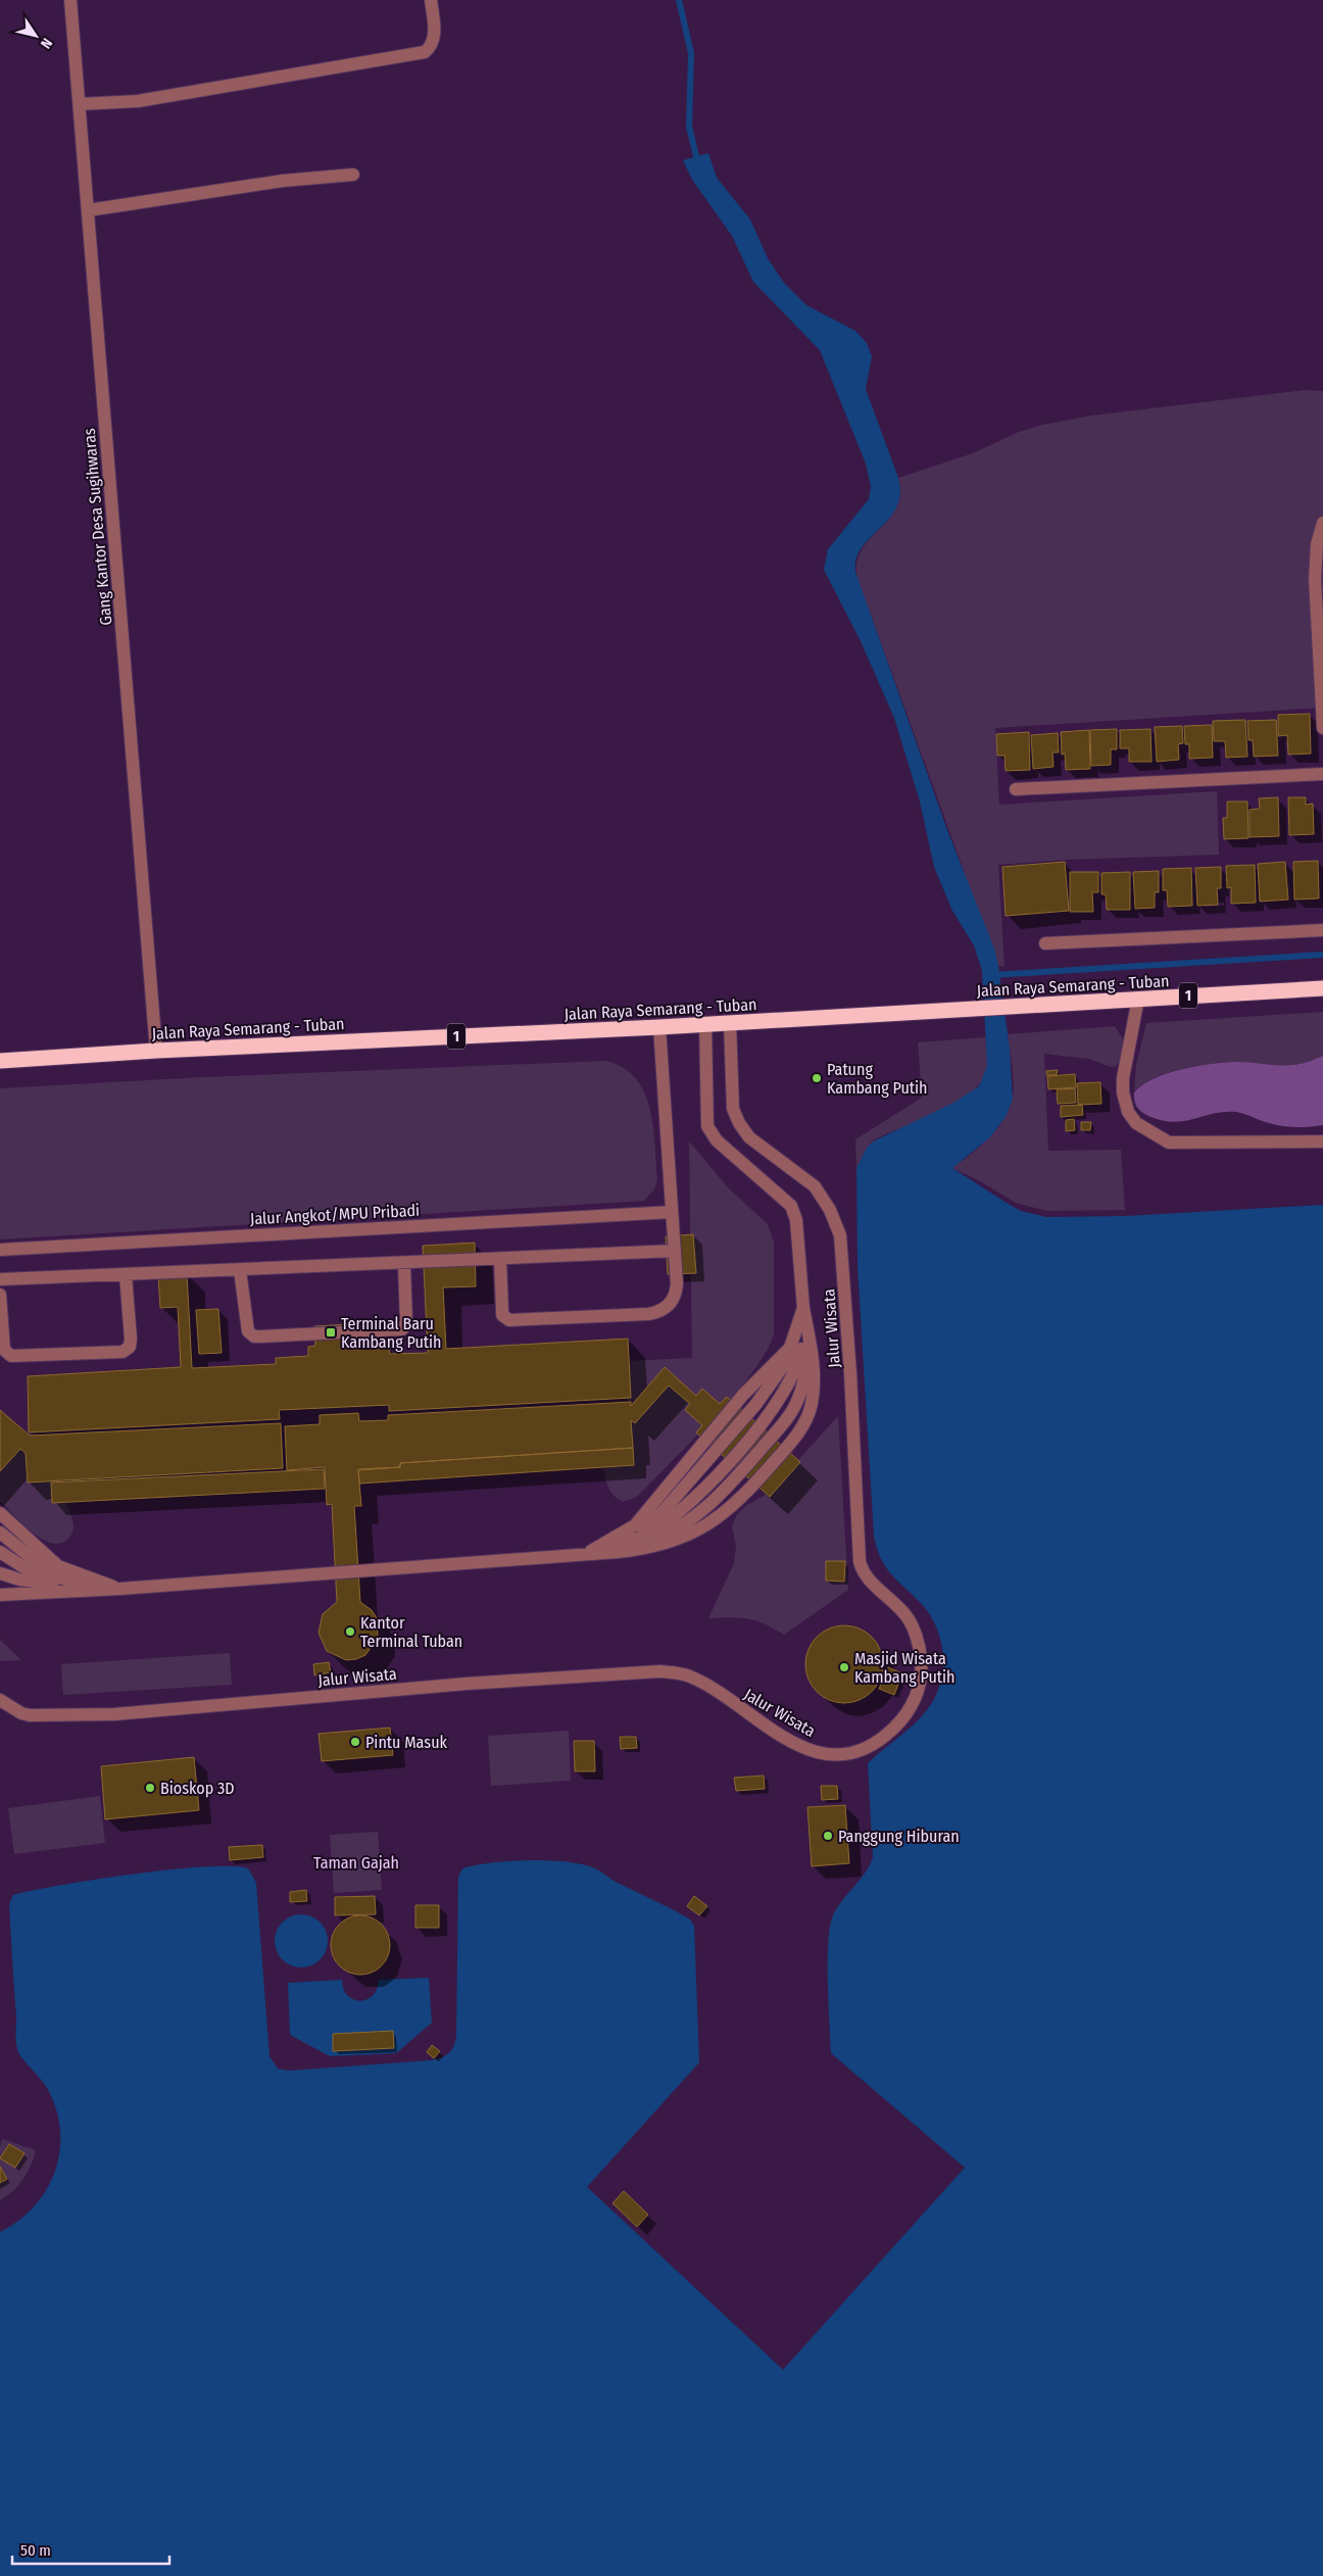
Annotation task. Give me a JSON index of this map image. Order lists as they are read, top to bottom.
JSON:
{
  "streets": {
    "highway": ["Jalan Raya Semarang - Tuban", "1"],
    "street": ["Gang Kantor Desa Sugihwaras", "Jalur Angkot/MPU Pribadi", "Jalur Wisata"]
  },
  "crossings": [
    ["Gang Kantor Desa Sugihwaras", "Jalan Raya Semarang - Tuban"],
    ["Jalan Raya Semarang - Tuban", "Jalur Wisata"]
  ],
  "parks": ["Taman Gajah"],
  "places": {
    "other": [
      "Patung Kambang Putih",
      "Kantor Terminal Tuban",
      "Masjid Wisata Kambang Putih",
      "Pintu Masuk",
      "Bioskop 3D",
      "Panggung Hiburan"
    ],
    "transit": ["Terminal Baru Kambang Putih"]
  },
  "scale_bar": "50 m",
  "north": "bottom right"
}
